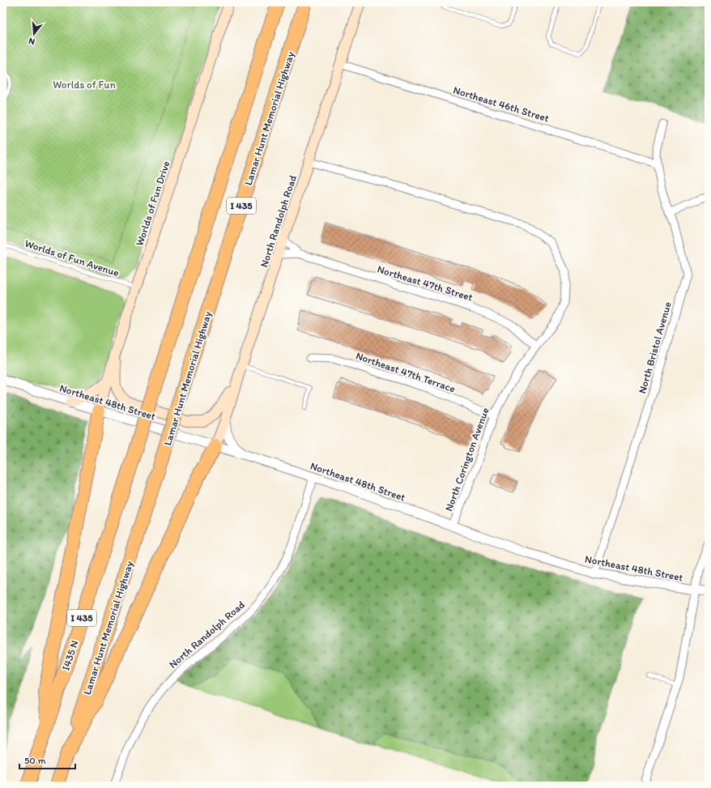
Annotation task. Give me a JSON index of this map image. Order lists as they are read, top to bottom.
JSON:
{
  "streets": {
    "highway": ["Lamar Hunt Memorial Highway", "I 435", "I435 N"],
    "main road": ["Worlds of Fun Drive", "North Randolph Road"],
    "street": [
      "Northeast 46th Street",
      "Northeast 47th Street",
      "North Bristol Avenue",
      "Northeast 47th Terrace",
      "Northeast 48th Street",
      "North Corington Avenue"
    ],
    "lane": ["Worlds of Fun Avenue"]
  },
  "crossings": [
    ["Northeast 46th Street", "North Randolph Road"],
    ["Northeast 46th Street", "North Bristol Avenue"],
    ["Lamar Hunt Memorial Highway", "I 435"],
    ["Worlds of Fun Drive", "Worlds of Fun Avenue"],
    ["Worlds of Fun Drive", "Northeast 48th Street"],
    ["North Randolph Road", "Northeast 47th Street"],
    ["North Randolph Road", "Northeast 48th Street"],
    ["North Randolph Road", "North Corington Avenue"],
    ["Northeast 47th Street", "North Corington Avenue"],
    ["North Bristol Avenue", "Northeast 48th Street"],
    ["Northeast 47th Terrace", "North Corington Avenue"],
    ["Northeast 48th Street", "North Corington Avenue"]
  ],
  "parks": ["Worlds of Fun"],
  "scale_bar": "50 m",
  "north": "bottom"
}
